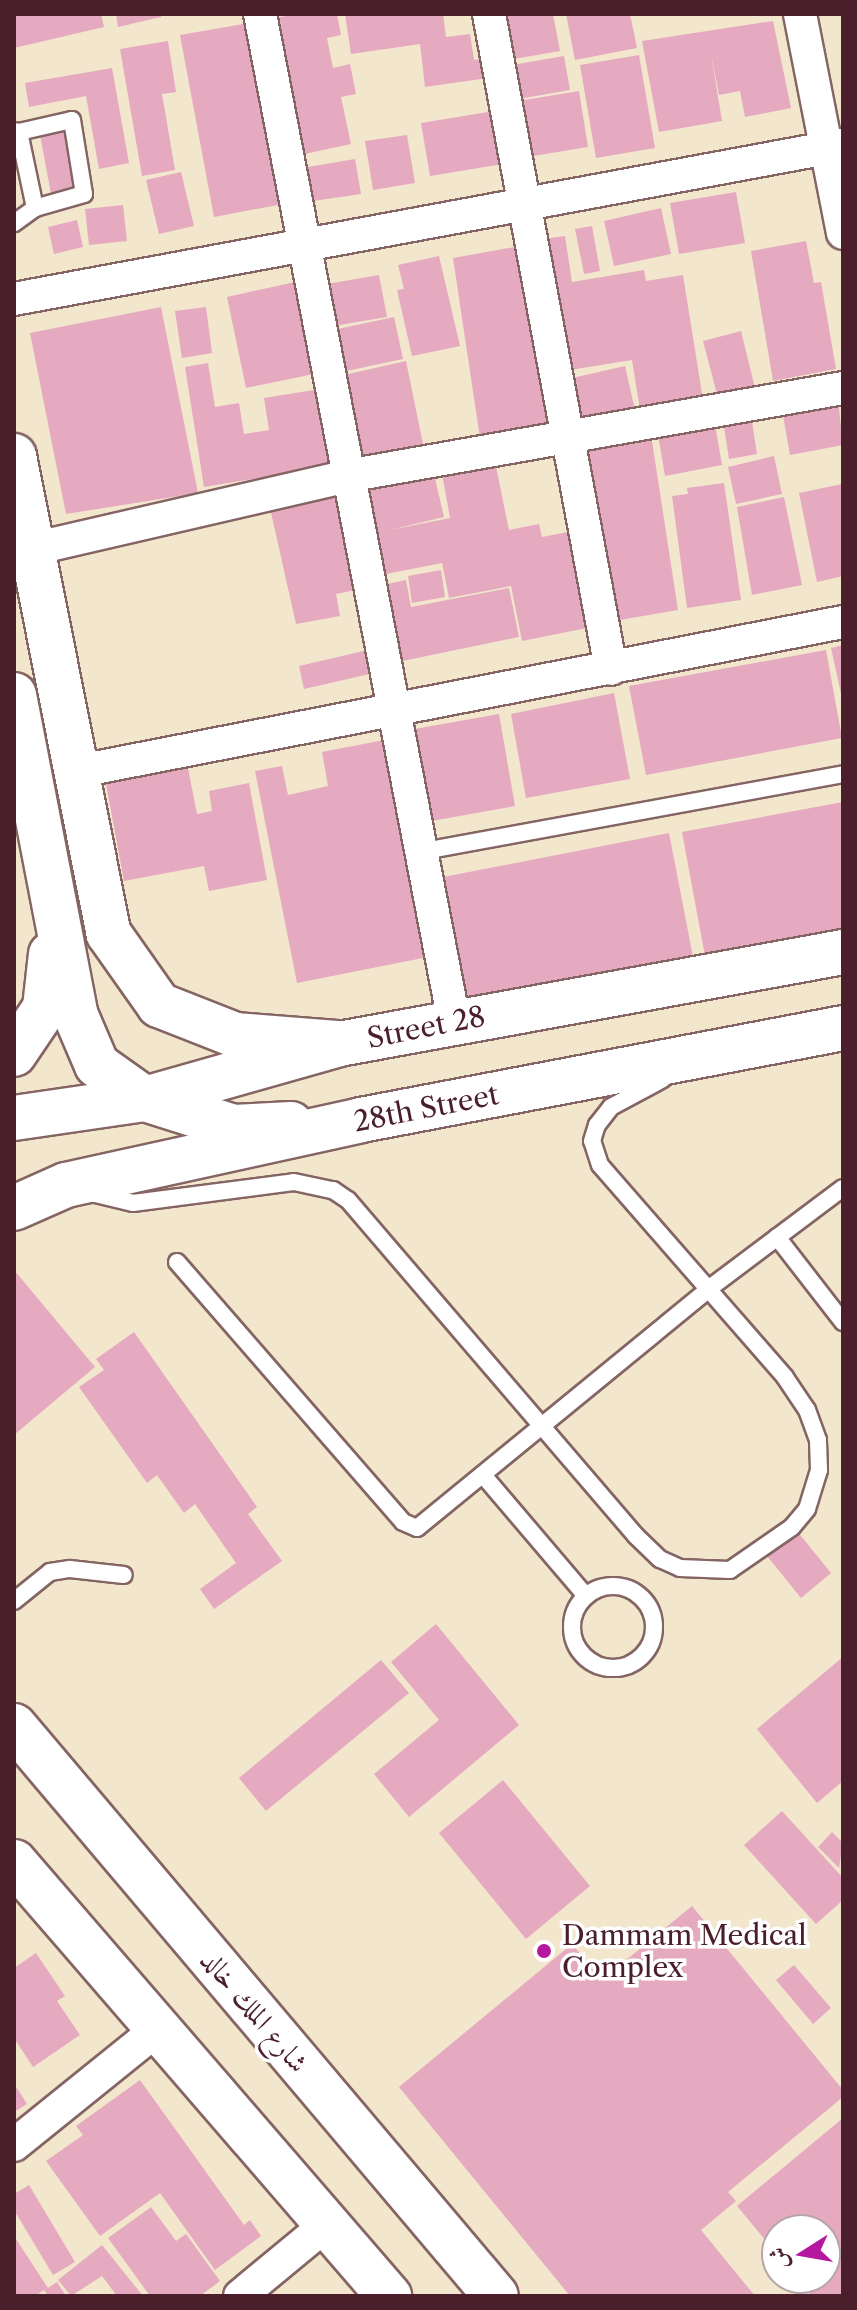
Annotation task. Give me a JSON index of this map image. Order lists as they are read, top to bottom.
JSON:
{
  "streets": {
    "main road": ["Street 28", "28th Street", "شارع الملك خالد"]
  },
  "places": ["Dammam Medical Complex"],
  "north": "left"
}
